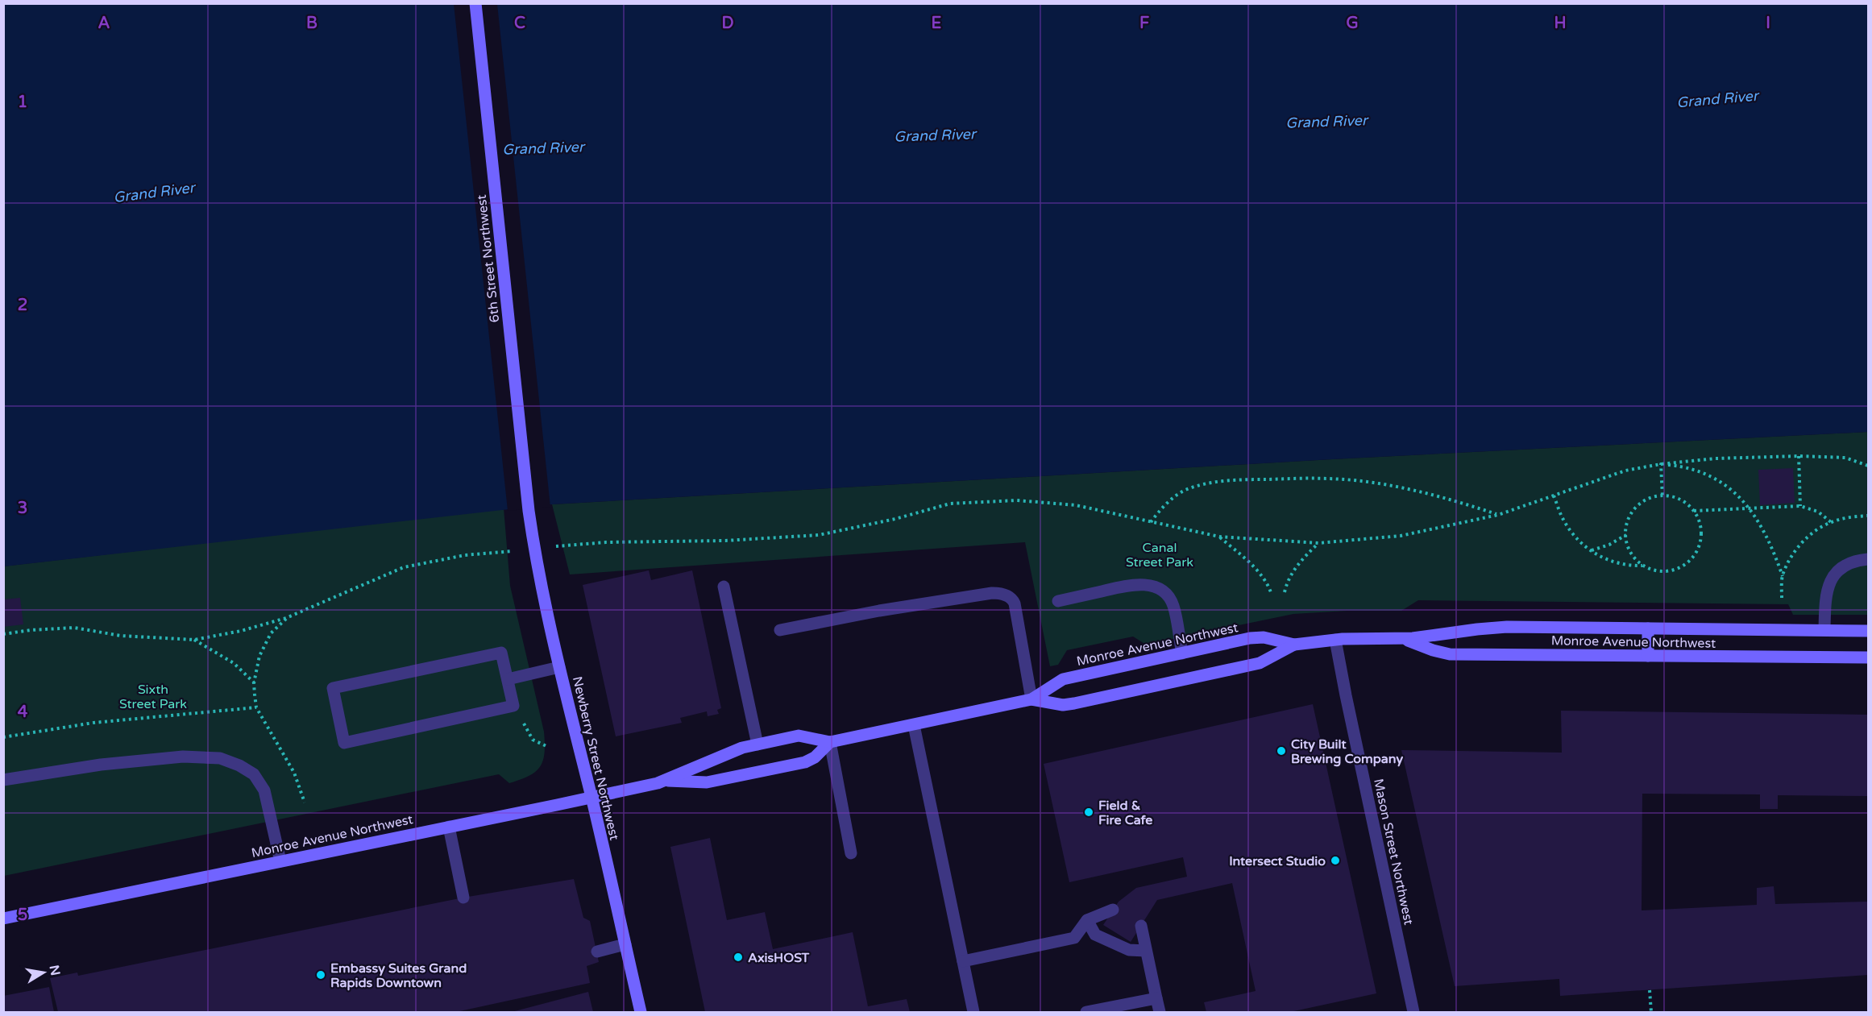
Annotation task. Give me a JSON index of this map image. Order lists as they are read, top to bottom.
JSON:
{
  "streets": {
    "main road": ["6th Street Northwest", "Monroe Avenue Northwest", "Newberry Street Northwest"],
    "street": ["Mason Street Northwest"]
  },
  "crossings": [
    ["6th Street Northwest", "Newberry Street Northwest"],
    ["Monroe Avenue Northwest", "Newberry Street Northwest"],
    ["Monroe Avenue Northwest", "Mason Street Northwest"]
  ],
  "water": ["Grand River"],
  "parks": ["Canal Street Park", "Sixth Street Park"],
  "places": [
    "City Built Brewing Company",
    "Field & Fire Cafe",
    "Intersect Studio",
    "AxisHOST",
    "Embassy Suites Grand Rapids Downtown"
  ],
  "north": "right",
  "grid": {
    "columns": [
      "A",
      "B",
      "C",
      "D",
      "E",
      "F",
      "G",
      "H",
      "I"
    ],
    "rows": [
      "1",
      "2",
      "3",
      "4",
      "5"
    ]
  }
}
